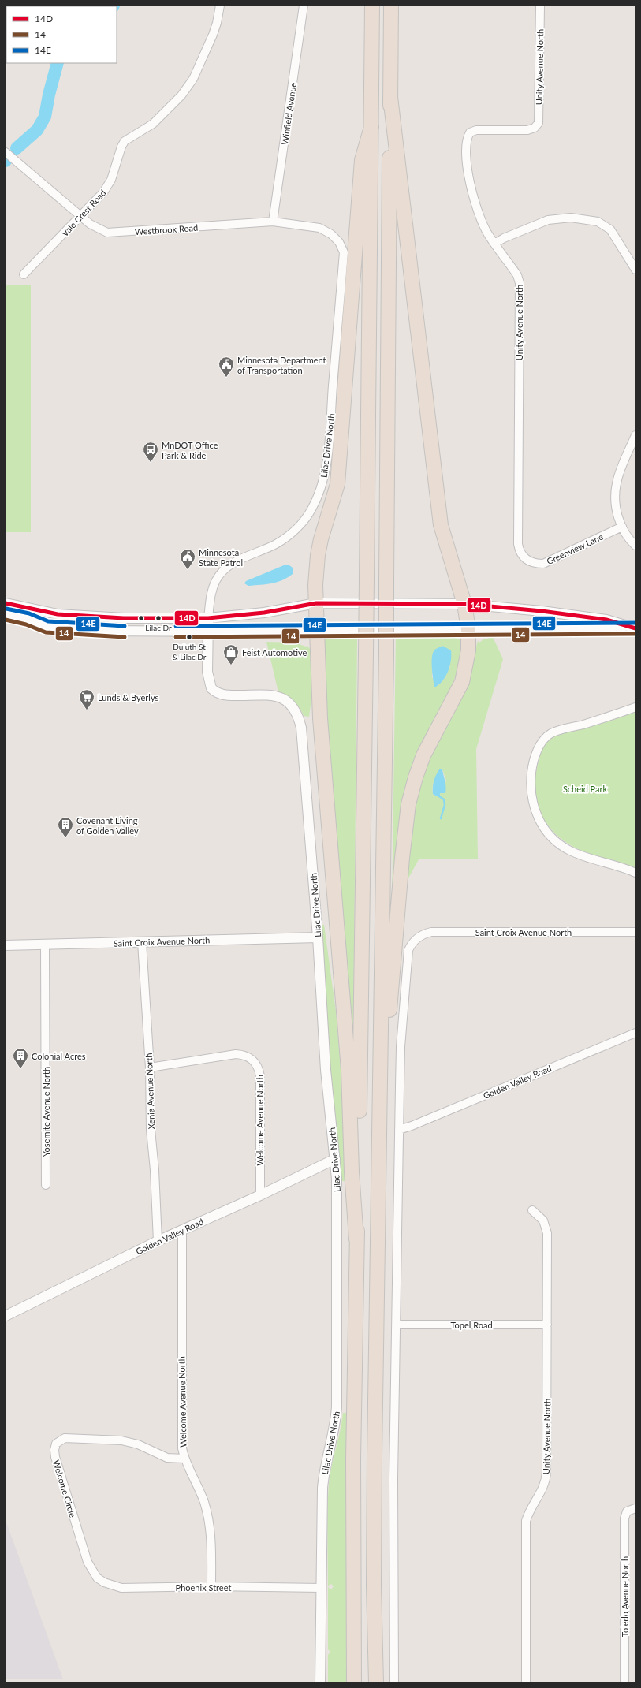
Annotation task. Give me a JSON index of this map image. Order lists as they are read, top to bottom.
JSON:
{
  "streets": {
    "street": [
      "Unity Avenue North",
      "Winfield Avenue",
      "Vale Crest Road",
      "Westbrook Road",
      "Lilac Drive North",
      "Greenview Lane",
      "Saint Croix Avenue North",
      "Golden Valley Road",
      "Xenia Avenue North",
      "Yosemite Avenue North",
      "Welcome Avenue North",
      "Topel Road",
      "Welcome Circle",
      "Phoenix Street",
      "Toledo Avenue North"
    ]
  },
  "crossings": [
    ["Unity Avenue North", "Greenview Lane"],
    ["Unity Avenue North", "Topel Road"],
    ["Winfield Avenue", "Westbrook Road"],
    ["Vale Crest Road", "Westbrook Road"],
    ["Westbrook Road", "Lilac Drive North"],
    ["Lilac Drive North", "Saint Croix Avenue North"],
    ["Lilac Drive North", "Golden Valley Road"],
    ["Lilac Drive North", "Phoenix Street"],
    ["Saint Croix Avenue North", "Golden Valley Road"],
    ["Saint Croix Avenue North", "Xenia Avenue North"],
    ["Saint Croix Avenue North", "Yosemite Avenue North"],
    ["Golden Valley Road", "Xenia Avenue North"],
    ["Golden Valley Road", "Welcome Avenue North"],
    ["Xenia Avenue North", "Welcome Avenue North"],
    ["Welcome Avenue North", "Welcome Circle"],
    ["Welcome Avenue North", "Phoenix Street"],
    ["Welcome Circle", "Phoenix Street"]
  ],
  "parks": ["Scheid Park"],
  "places": {
    "public building": ["Minnesota Department of Transportation", "Minnesota State Patrol"],
    "bus stop": ["MnDOT Office Park & Ride"],
    "other": ["Lilac Dr", "Duluth St & Lilac Dr"],
    "shop": ["Feist Automotive"],
    "supermarket": ["Lunds & Byerlys"],
    "building": ["Covenant Living of Golden Valley", "Colonial Acres"]
  },
  "lines": ["transit line 14D", "transit line 14E", "transit line 14"],
  "legend": ["14D", "14", "14E"]
}
